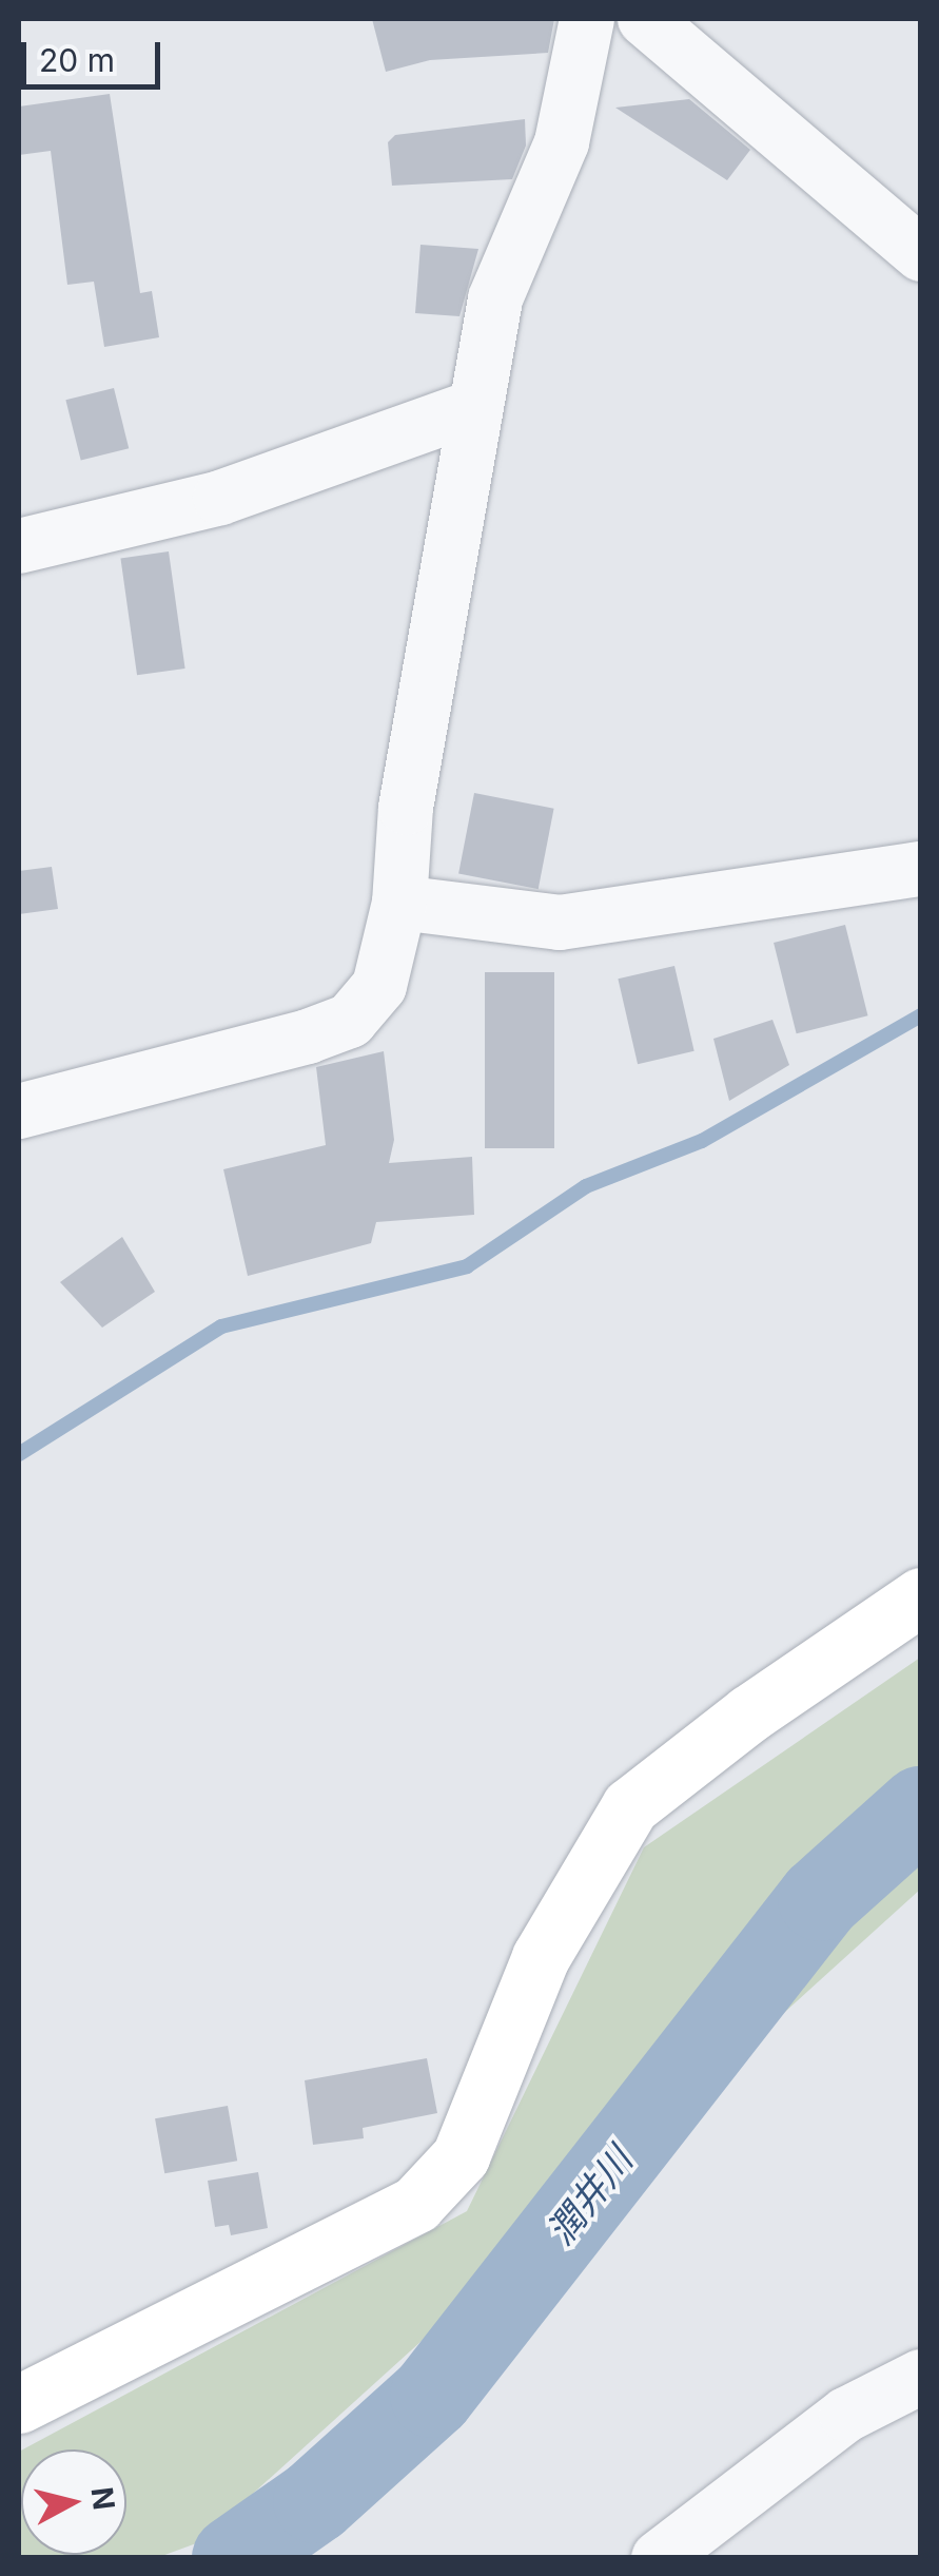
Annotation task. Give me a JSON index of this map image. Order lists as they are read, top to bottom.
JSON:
{
  "water": ["潤井川"],
  "scale_bar": "20 m",
  "north": "right"
}
